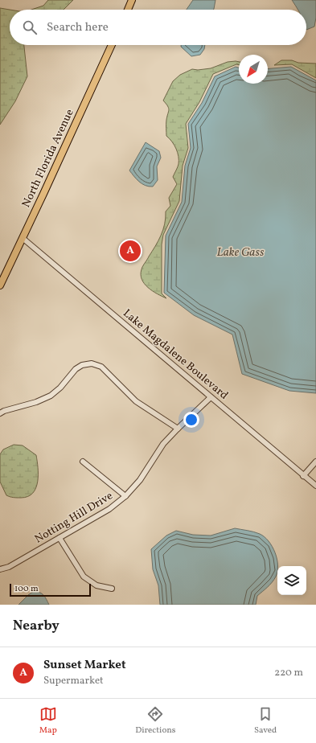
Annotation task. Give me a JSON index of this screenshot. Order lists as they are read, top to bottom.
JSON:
{
  "streets": {
    "main road": ["North Florida Avenue"],
    "street": ["Lake Magdalene Boulevard", "Notting Hill Drive"]
  },
  "crossings": [
    ["North Florida Avenue", "Lake Magdalene Boulevard"],
    ["Lake Magdalene Boulevard", "Notting Hill Drive"]
  ],
  "water": ["Lake Gass"],
  "scale_bar": "100 m",
  "north": "bottom left",
  "page": {
    "search": "Search here",
    "pins": "A",
    "scale": "100 m",
    "heading": "Nearby",
    "list": [
      {
        "mark": "A",
        "name": "Sunset Market",
        "note": "Supermarket",
        "value": "220 m"
      }
    ],
    "nav": ["Map", "Directions", "Saved"]
  }
}
